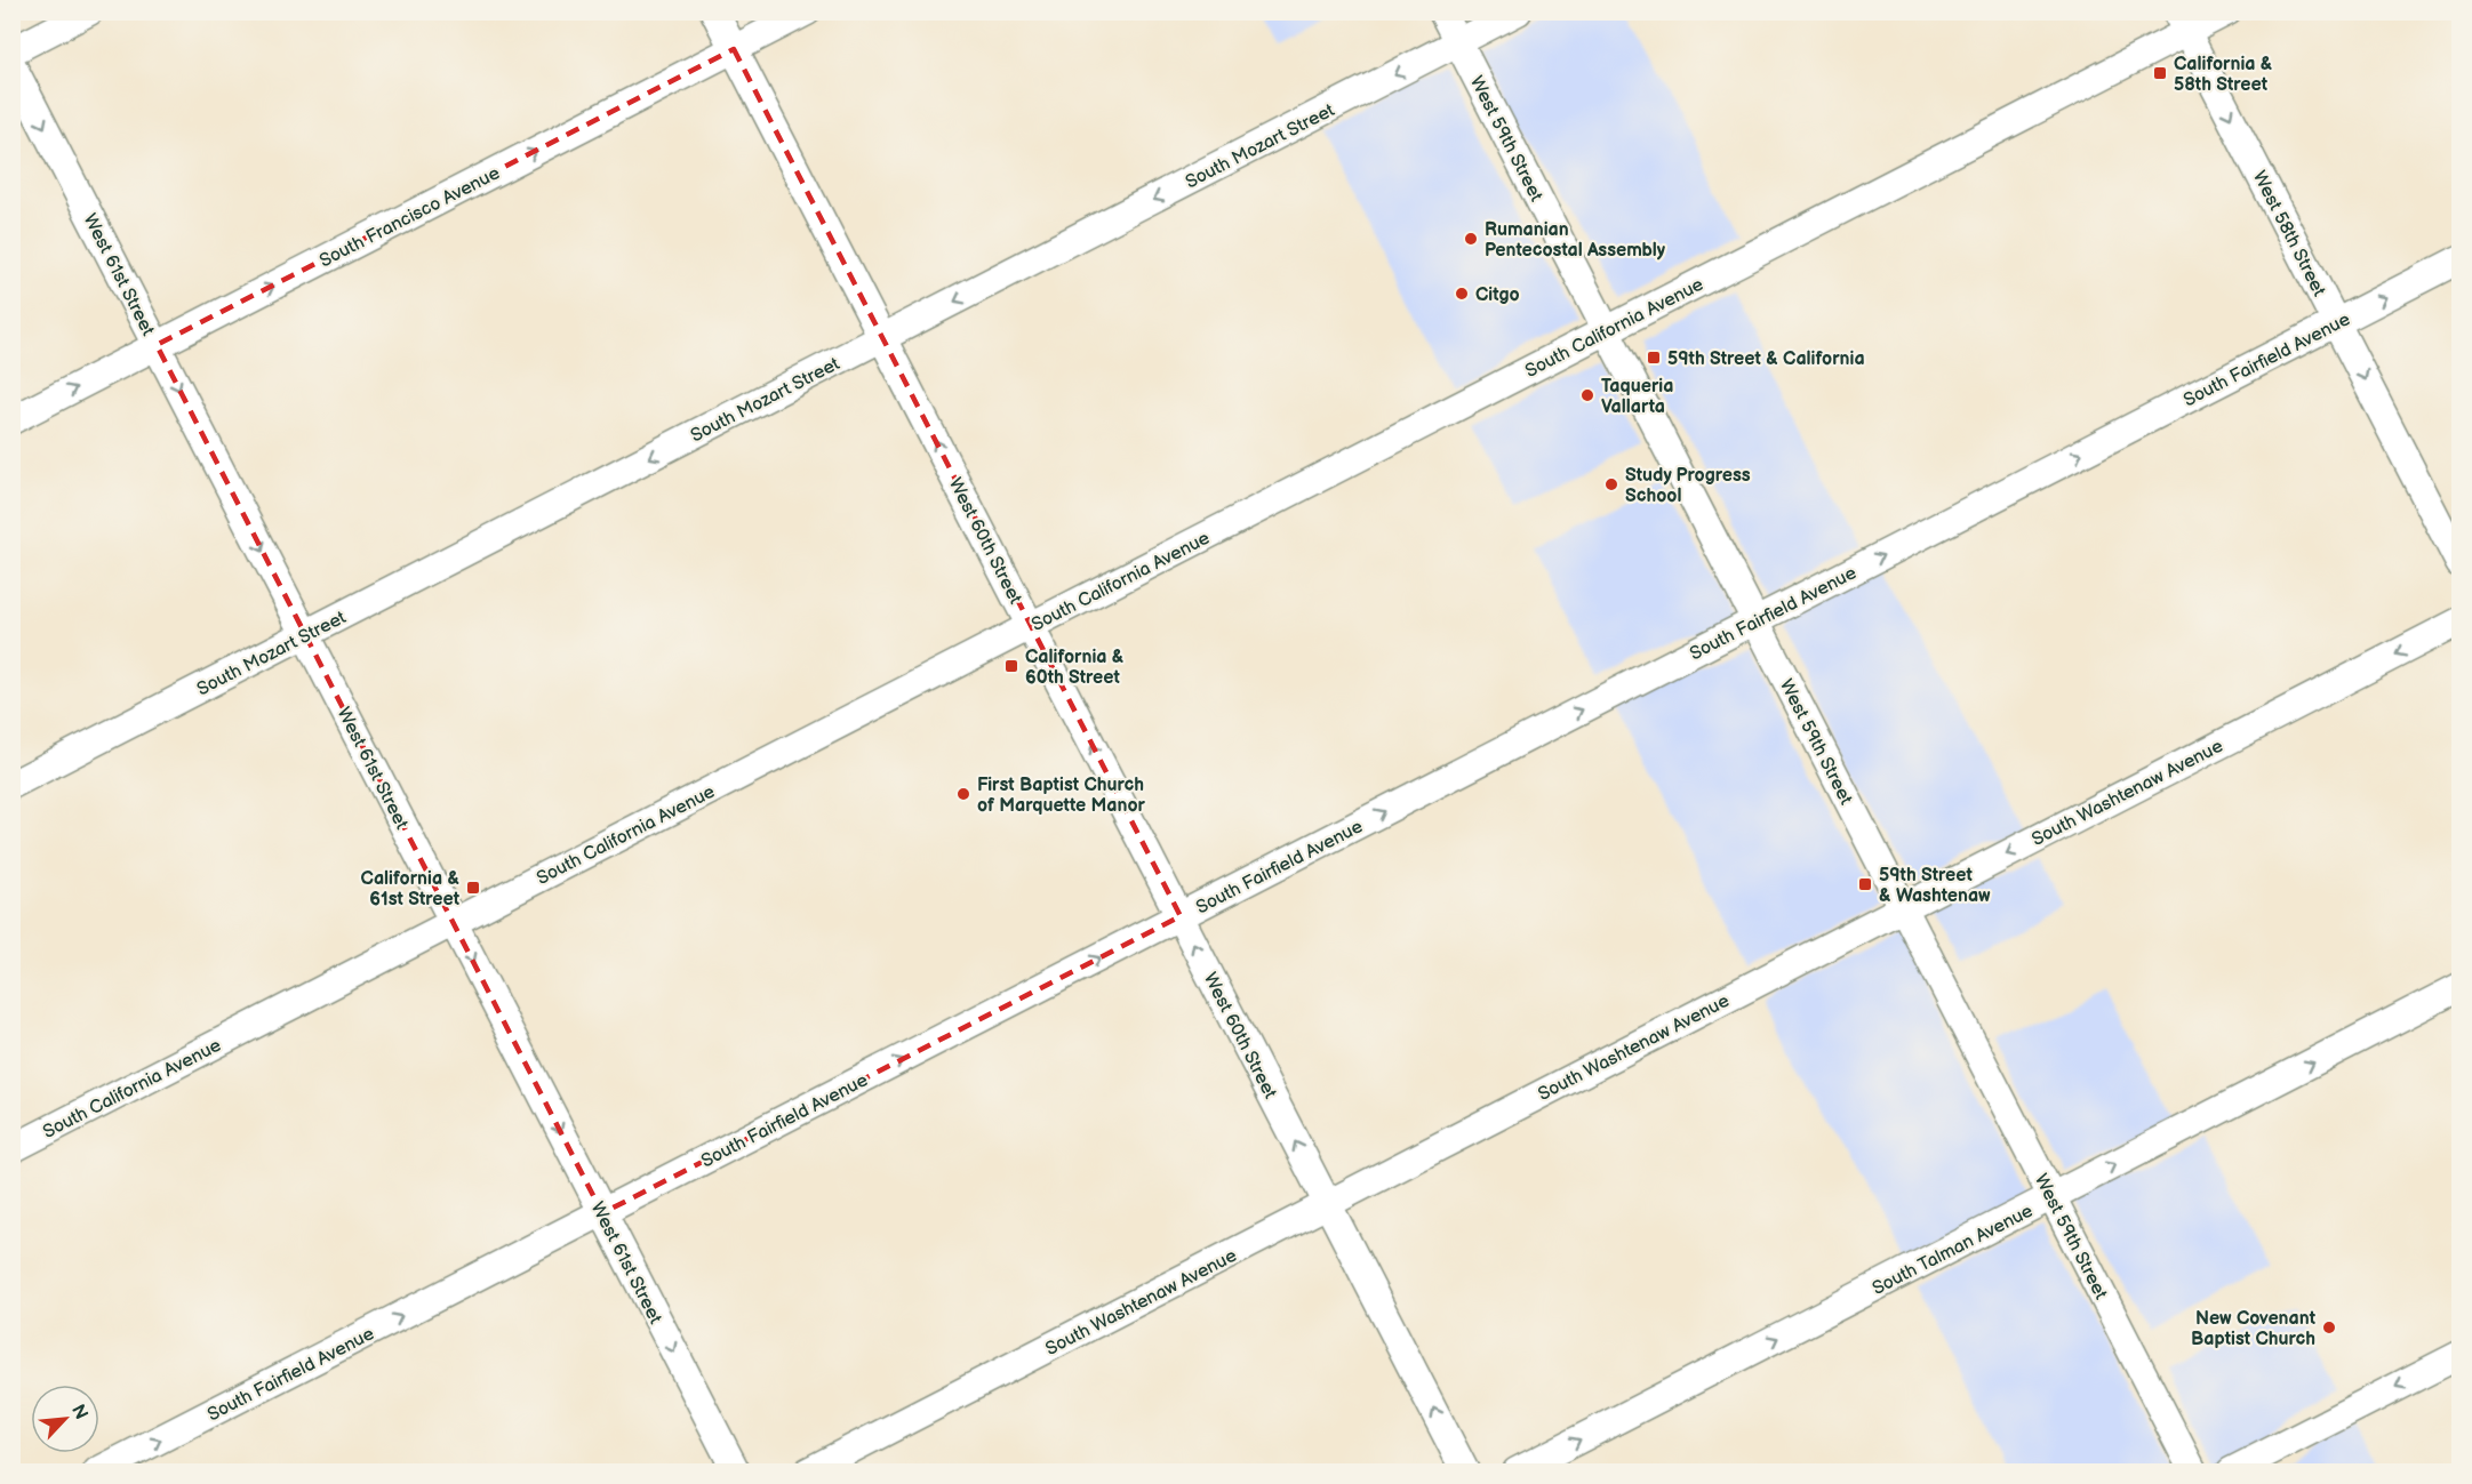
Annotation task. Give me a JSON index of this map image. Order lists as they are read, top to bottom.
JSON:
{
  "streets": {
    "street": [
      "West 59th Street",
      "South Mozart Street",
      "South Francisco Avenue",
      "West 58th Street",
      "West 61st Street",
      "South California Avenue",
      "South Fairfield Avenue",
      "West 60th Street",
      "South Washtenaw Avenue",
      "South Talman Avenue"
    ]
  },
  "crossings": [
    ["West 59th Street", "South Mozart Street"],
    ["West 59th Street", "South California Avenue"],
    ["West 59th Street", "South Fairfield Avenue"],
    ["West 59th Street", "South Washtenaw Avenue"],
    ["West 59th Street", "South Talman Avenue"],
    ["South Mozart Street", "West 61st Street"],
    ["South Mozart Street", "West 60th Street"],
    ["South Francisco Avenue", "West 61st Street"],
    ["South Francisco Avenue", "West 60th Street"],
    ["West 58th Street", "South California Avenue"],
    ["West 58th Street", "South Fairfield Avenue"],
    ["West 61st Street", "South California Avenue"],
    ["West 61st Street", "South Fairfield Avenue"],
    ["South California Avenue", "West 60th Street"],
    ["South Fairfield Avenue", "West 60th Street"],
    ["West 60th Street", "South Washtenaw Avenue"]
  ],
  "one_way": [
    "South Mozart Street",
    "South Francisco Avenue",
    "West 58th Street",
    "West 61st Street",
    "South Fairfield Avenue",
    "West 60th Street",
    "South Talman Avenue"
  ],
  "places": {
    "transit": [
      "California & 58th Street",
      "59th Street & California",
      "California & 60th Street",
      "59th Street & Washtenaw",
      "California & 61st Street"
    ],
    "other": [
      "Rumanian Pentecostal Assembly",
      "Citgo",
      "Taqueria Vallarta",
      "Study Progress School",
      "First Baptist Church of Marquette Manor",
      "New Covenant Baptist Church"
    ]
  },
  "north": "top right"
}
